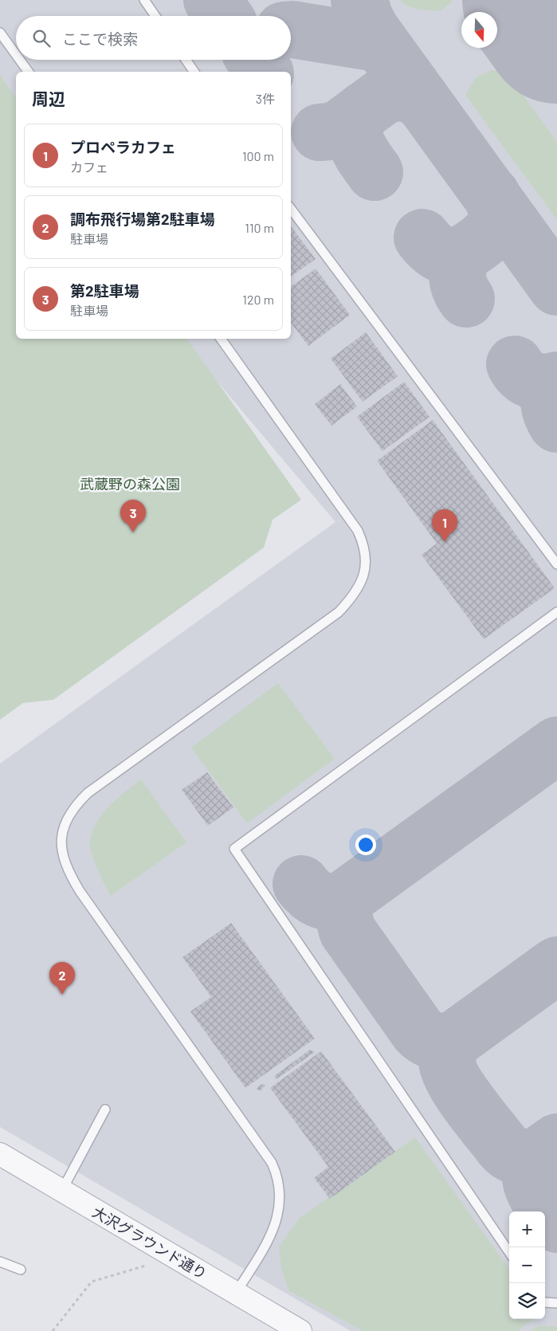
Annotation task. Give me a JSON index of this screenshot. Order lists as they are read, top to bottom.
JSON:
{
  "streets": {
    "street": ["大沢グラウンド通り"]
  },
  "parks": ["武蔵野の森公園"],
  "north": "bottom",
  "page": {
    "search": "ここで検索",
    "heading": ["周辺", "3件"],
    "list": [
      {
        "mark": "1",
        "name": "プロペラカフェ",
        "note": "カフェ",
        "value": "100 m"
      },
      {
        "mark": "2",
        "name": "調布飛行場第2駐車場",
        "note": "駐車場",
        "value": "110 m"
      },
      {
        "mark": "3",
        "name": "第2駐車場",
        "note": "駐車場",
        "value": "120 m"
      }
    ],
    "pins": ["3", "1", "2"],
    "map_buttons": ["+", "−"]
  }
}
